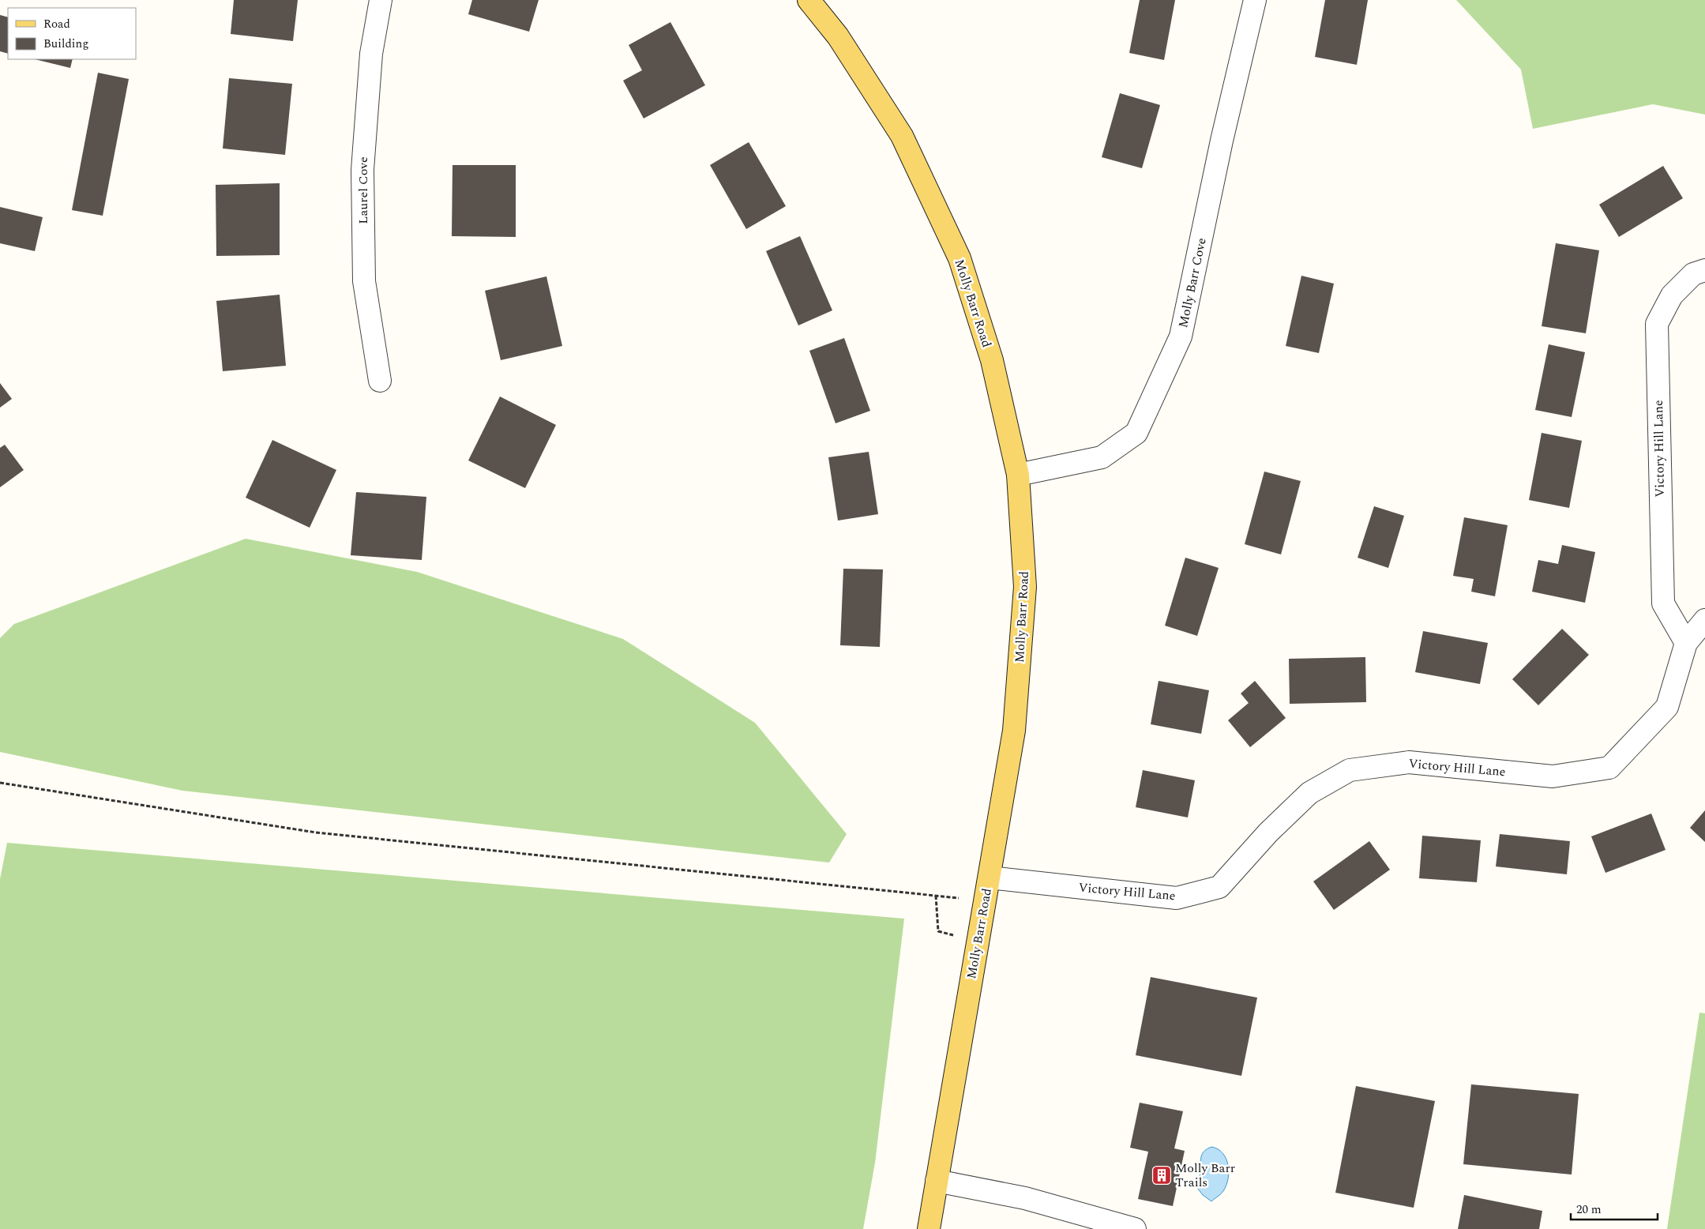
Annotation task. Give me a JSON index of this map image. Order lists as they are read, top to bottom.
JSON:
{
  "streets": {
    "main road": ["Molly Barr Road"],
    "street": ["Laurel Cove", "Molly Barr Cove", "Victory Hill Lane"]
  },
  "crossings": [
    ["Molly Barr Cove", "Molly Barr Road"],
    ["Molly Barr Road", "Victory Hill Lane"]
  ],
  "places": {
    "building": ["Molly Barr Trails"]
  },
  "legend": ["Road", "Building"],
  "scale_bar": "20 m"
}
